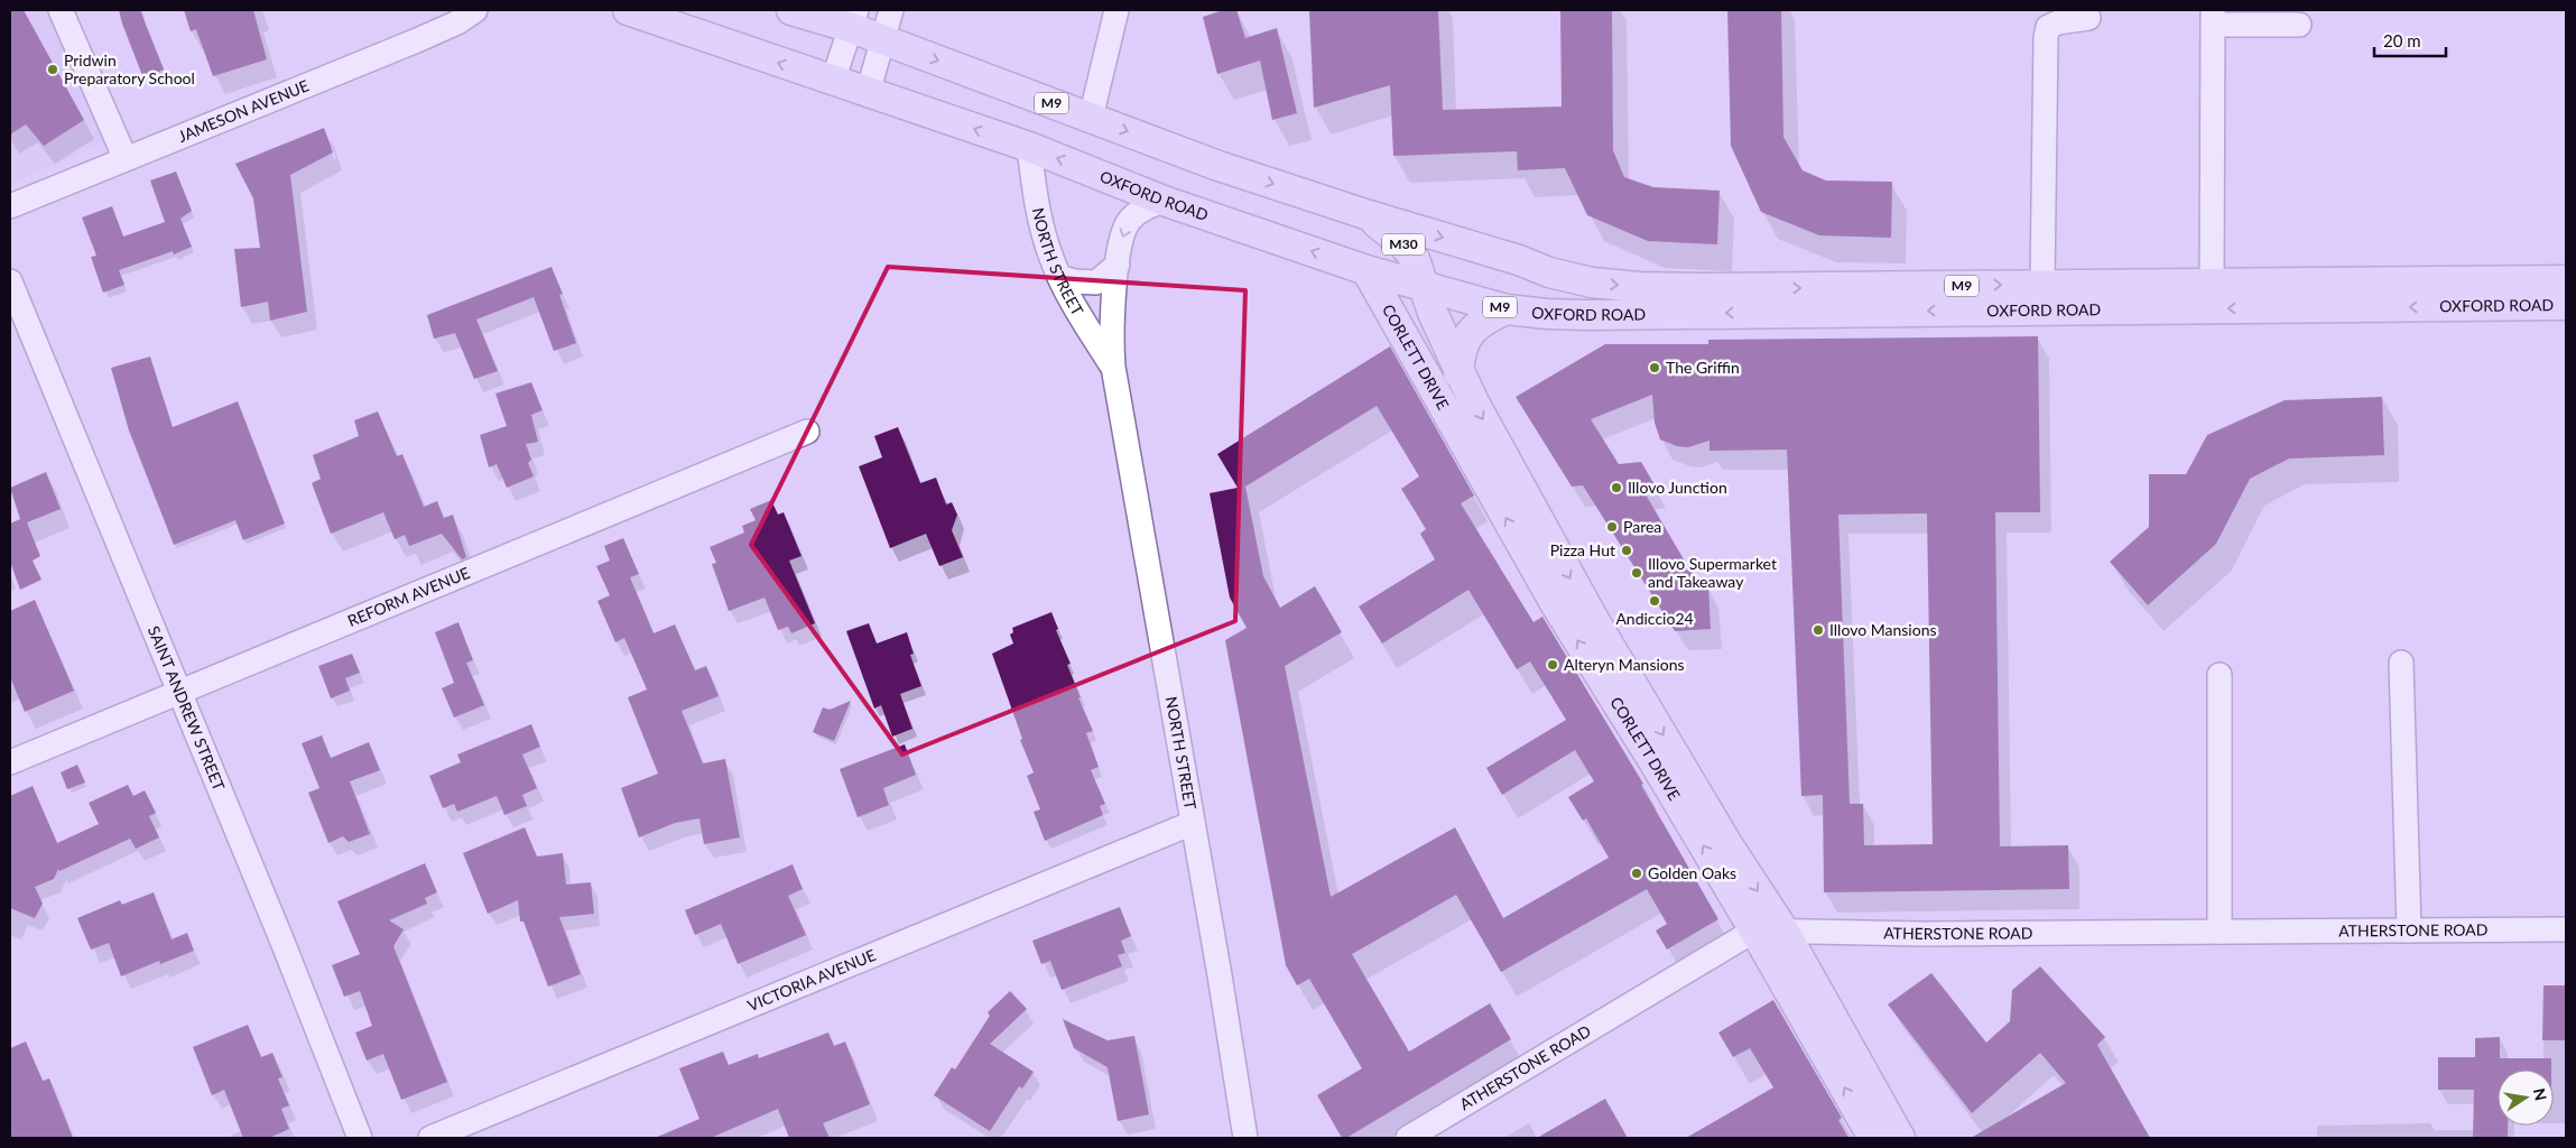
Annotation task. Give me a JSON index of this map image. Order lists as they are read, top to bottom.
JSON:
{
  "streets": {
    "main road": [
      "M9",
      "OXFORD ROAD",
      "M30",
      "CORLETT DRIVE"
    ],
    "street": [
      "JAMESON AVENUE",
      "NORTH STREET",
      "REFORM AVENUE",
      "SAINT ANDREW STREET",
      "ATHERSTONE ROAD",
      "VICTORIA AVENUE"
    ]
  },
  "crossings": [
    ["OXFORD ROAD", "M30"],
    ["OXFORD ROAD", "NORTH STREET"],
    ["OXFORD ROAD", "CORLETT DRIVE"],
    ["M30", "CORLETT DRIVE"],
    ["NORTH STREET", "VICTORIA AVENUE"],
    ["CORLETT DRIVE", "ATHERSTONE ROAD"],
    ["REFORM AVENUE", "SAINT ANDREW STREET"]
  ],
  "places": [
    "Pridwin Preparatory School",
    "The Griffin",
    "Illovo Junction",
    "Parea",
    "Pizza Hut",
    "Illovo Supermarket and Takeaway",
    "Andiccio24",
    "Illovo Mansions",
    "Alteryn Mansions",
    "Golden Oaks"
  ],
  "scale_bar": "20 m",
  "north": "right"
}
